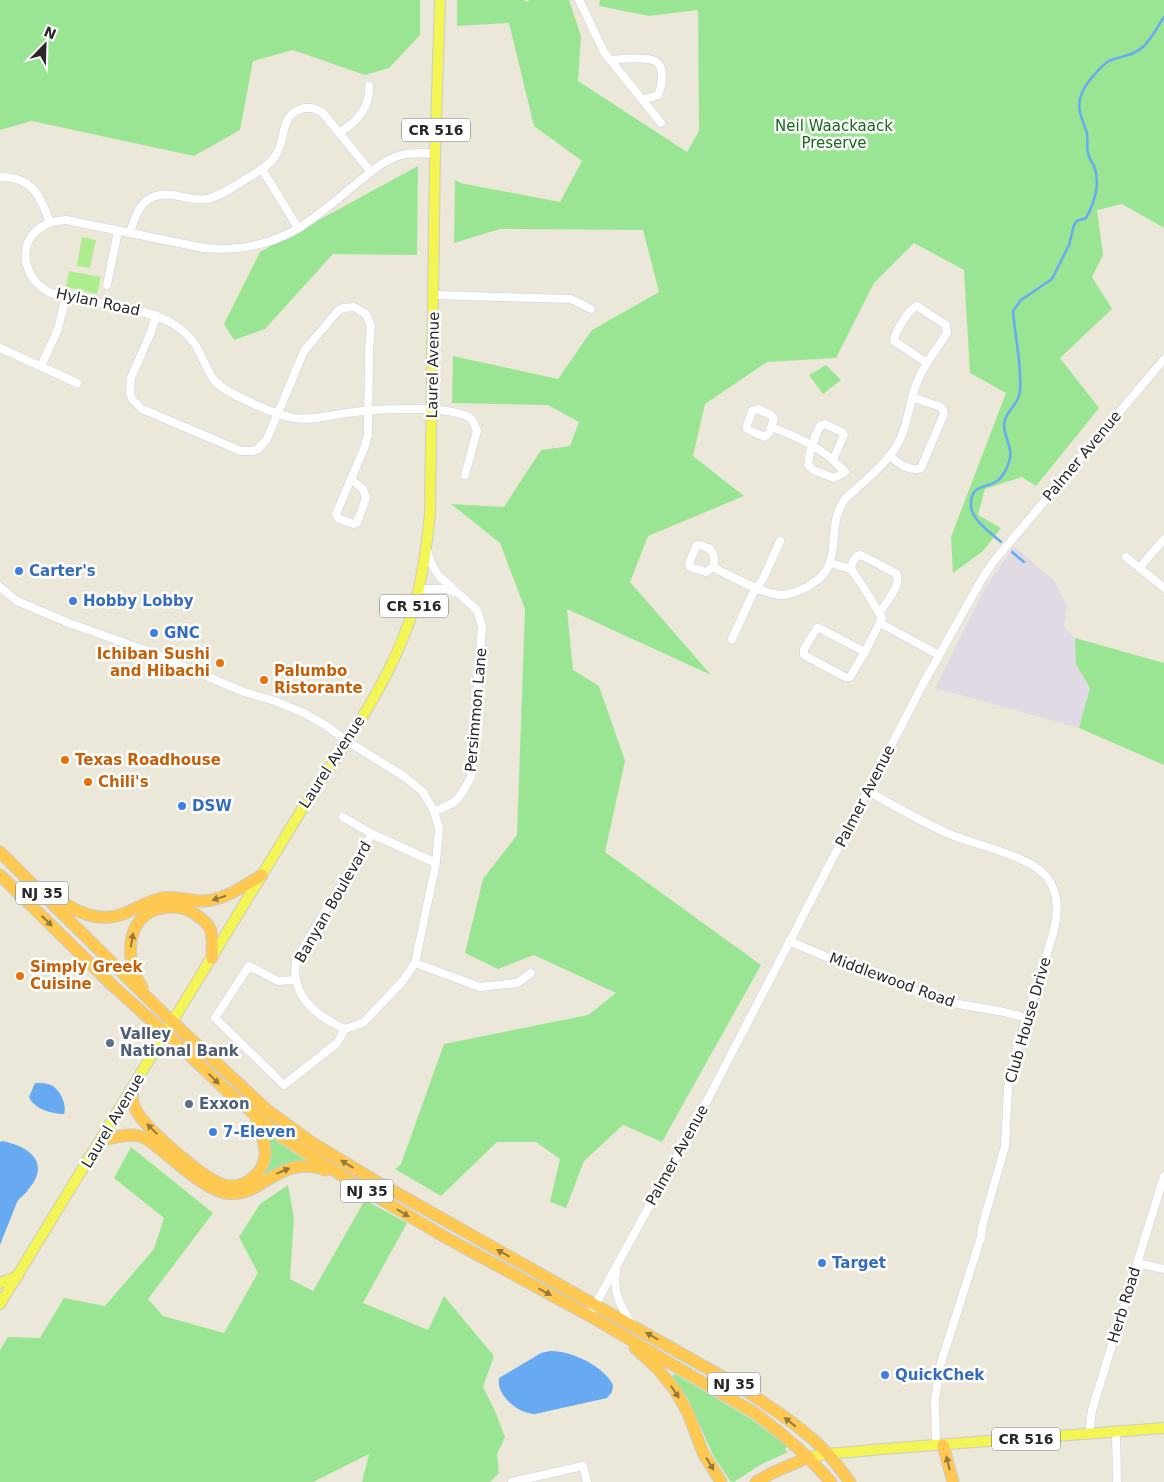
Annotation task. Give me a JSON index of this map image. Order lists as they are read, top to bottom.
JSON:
{
  "streets": {
    "highway": ["CR 516", "NJ 35"],
    "main road": ["Laurel Avenue"],
    "street": [
      "Hylan Road",
      "Palmer Avenue",
      "Persimmon Lane",
      "Banyan Boulevard",
      "Middlewood Road",
      "Club House Drive",
      "Herb Road"
    ]
  },
  "crossings": [
    ["CR 516", "NJ 35"],
    ["CR 516", "Club House Drive"],
    ["CR 516", "Herb Road"],
    ["Hylan Road", "Laurel Avenue"],
    ["Laurel Avenue", "Persimmon Lane"],
    ["Laurel Avenue", "NJ 35"],
    ["Palmer Avenue", "NJ 35"],
    ["Palmer Avenue", "Middlewood Road"],
    ["Palmer Avenue", "Club House Drive"],
    ["Middlewood Road", "Club House Drive"]
  ],
  "parks": ["Neil Waackaack Preserve"],
  "places": [
    "Carter's",
    "Hobby Lobby",
    "GNC",
    "Ichiban Sushi and Hibachi",
    "Palumbo Ristorante",
    "Texas Roadhouse",
    "Chili's",
    "DSW",
    "Simply Greek Cuisine",
    "Valley National Bank",
    "Exxon",
    "7-Eleven",
    "Target",
    "QuickChek"
  ],
  "north": "top right"
}
